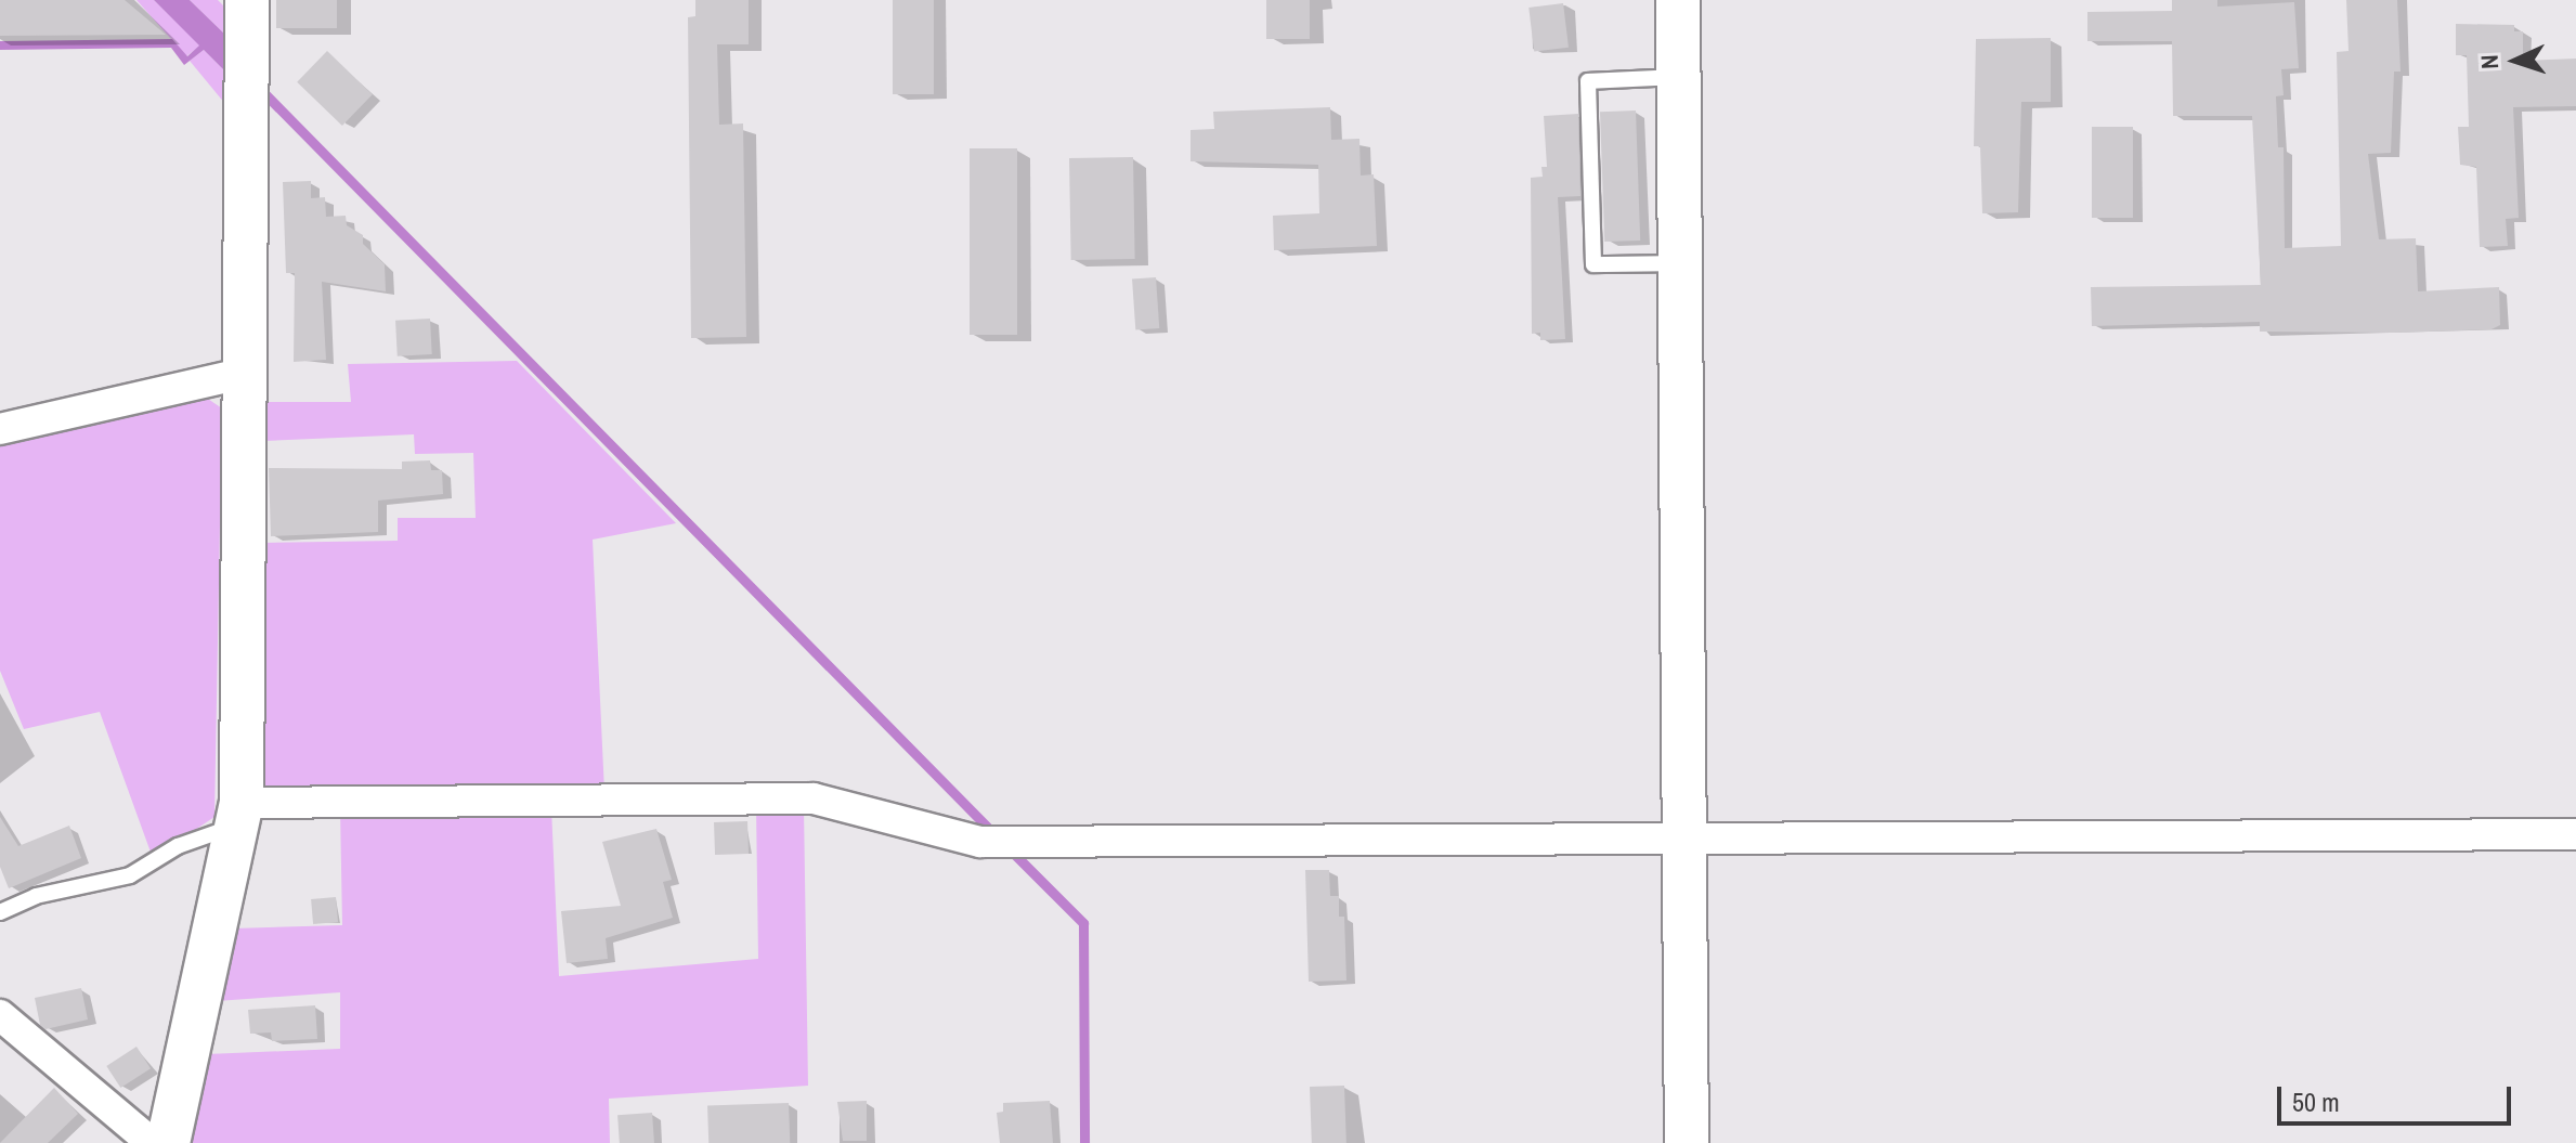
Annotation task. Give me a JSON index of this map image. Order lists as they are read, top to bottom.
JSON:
{
  "scale_bar": "50 m",
  "north": "left"
}
